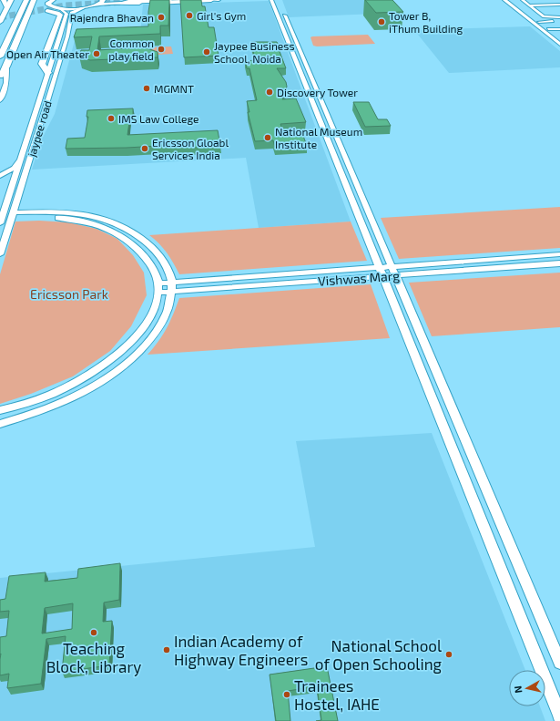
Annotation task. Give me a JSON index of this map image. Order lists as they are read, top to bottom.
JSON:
{
  "streets": {
    "street": ["jaypee road", "Vishwas Marg"]
  },
  "parks": ["Ericsson Park"],
  "places": [
    "Girl's Gym",
    "Rajendra Bhavan",
    "Tower B, iThum Building",
    "Common play field",
    "Jaypee Business School, Noida",
    "Open Air Theater",
    "MGMNT",
    "Discovery Tower",
    "IMS Law College",
    "National Museum Institute",
    "Ericsson Gloabl Services India",
    "Teaching Block, Library",
    "Indian Academy of Highway Engineers",
    "National School of Open Schooling",
    "Trainees Hostel, IAHE"
  ],
  "north": "left"
}
